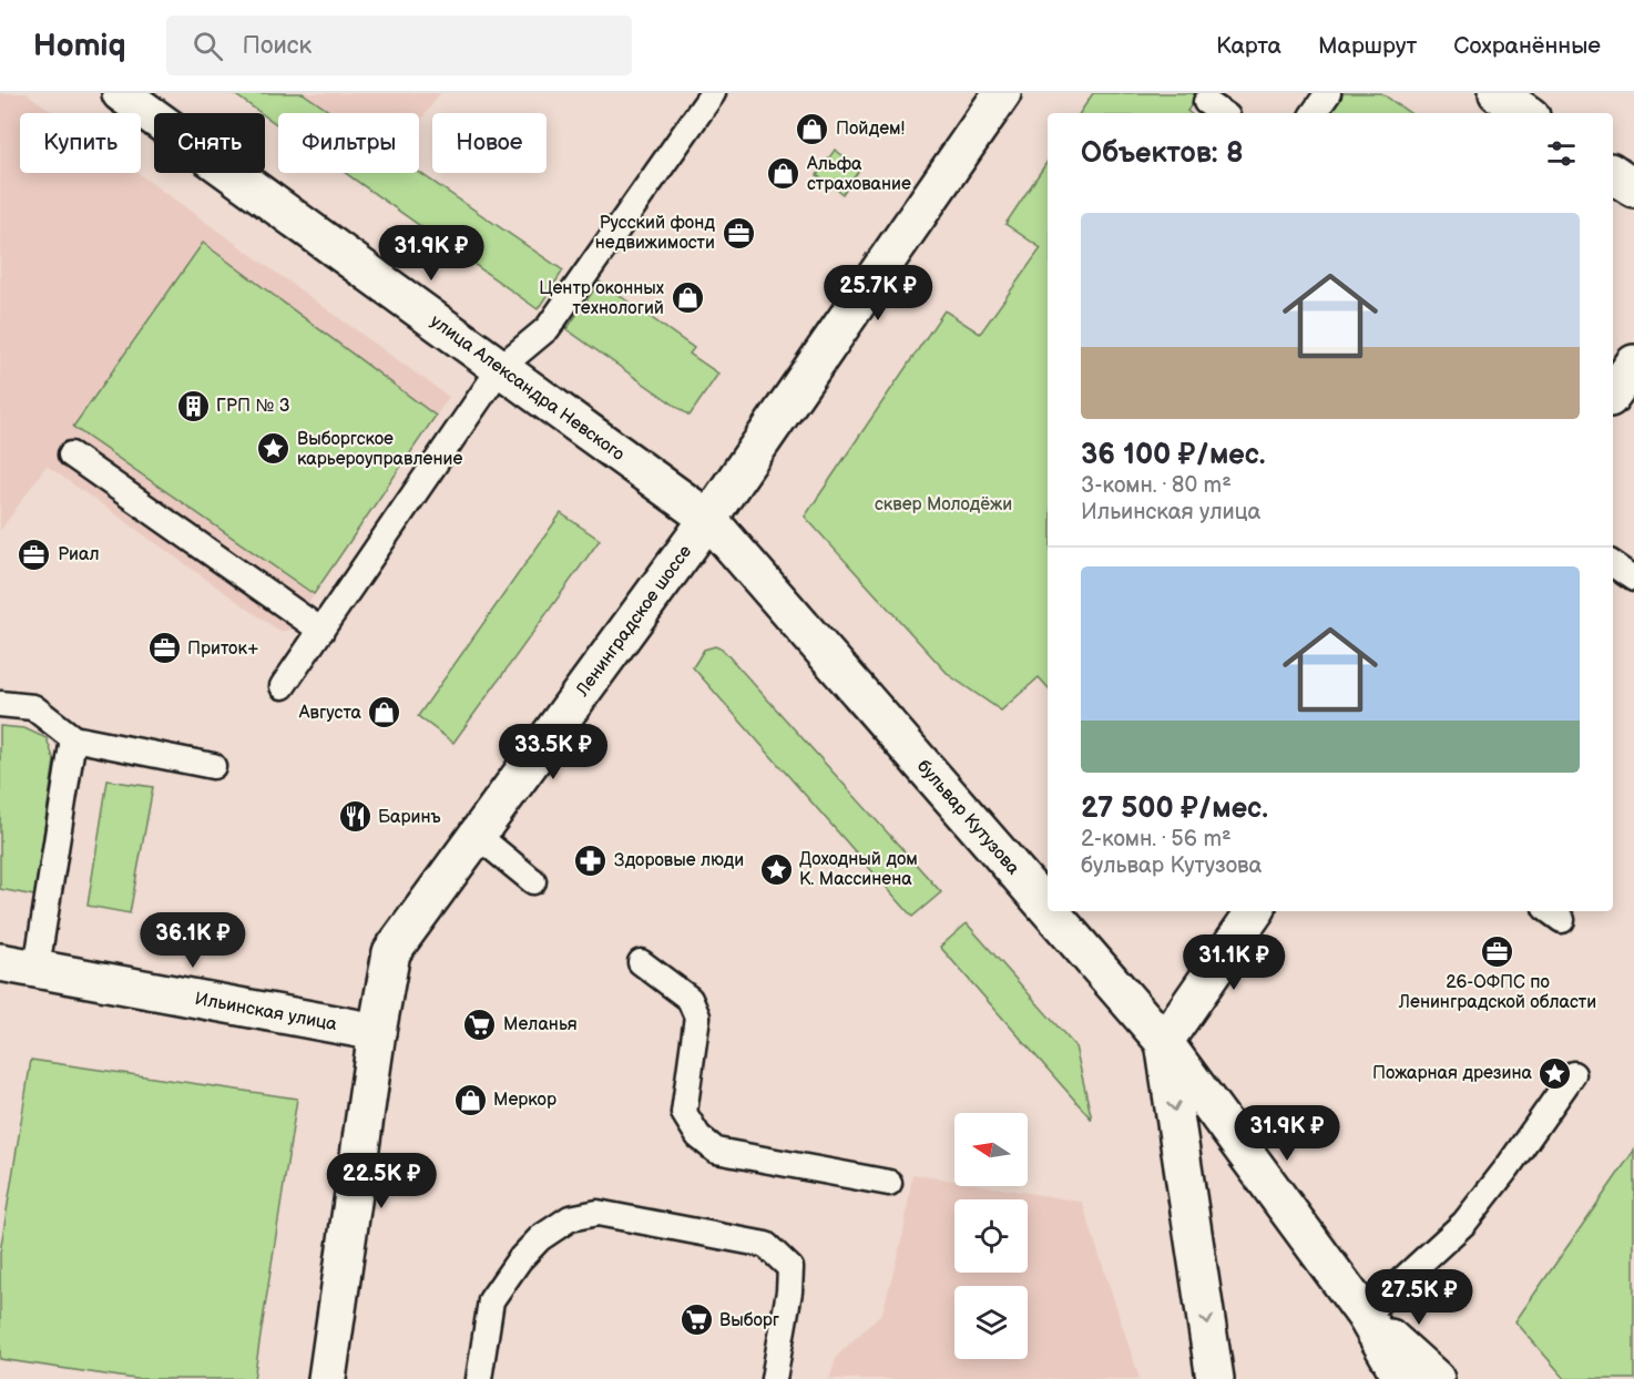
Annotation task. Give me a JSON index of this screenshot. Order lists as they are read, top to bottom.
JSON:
{
  "streets": {
    "street": [
      "улица Александра Невского",
      "Ленинградское шоссе",
      "бульвар Кутузова",
      "Ильинская улица"
    ]
  },
  "crossings": [
    ["улица Александра Невского", "Ленинградское шоссе"],
    ["улица Александра Невского", "бульвар Кутузова"],
    ["Ленинградское шоссе", "бульвар Кутузова"],
    ["Ленинградское шоссе", "Ильинская улица"]
  ],
  "parks": ["сквер Молодёжи"],
  "places": {
    "shop": [
      "Пойдем!",
      "Альфа страхование",
      "Центр оконных технологий",
      "Августа",
      "Меркор"
    ],
    "office": [
      "Русский фонд недвижимости",
      "Риал",
      "Приток+",
      "26-ОФПС по Ленинградской области"
    ],
    "building": ["ГРП № 3"],
    "place": ["Выборгское карьероуправление", "Доходный дом К. Массинена", "Пожарная дрезина"],
    "restaurant": ["Баринъ"],
    "pharmacy": ["Здоровые люди"],
    "supermarket": ["Меланья", "Выборг"]
  },
  "north": "left",
  "page": {
    "header": "Homiq",
    "search": "Поиск",
    "nav": ["Карта", "Маршрут", "Сохранённые"],
    "chip": [
      "Купить",
      "Снять",
      "Фильтры",
      "Новое"
    ],
    "heading": "Объектов: 8",
    "list": [
      {
        "name": "36 100 ₽/мес.",
        "note": "3-комн. · 80 m² · Ильинская улица"
      },
      {
        "name": "27 500 ₽/мес.",
        "note": "2-комн. · 56 m² · бульвар Кутузова"
      }
    ],
    "price": [
      "31.9K ₽",
      "25.7K ₽",
      "33.5K ₽",
      "36.1K ₽",
      "31.1K ₽",
      "31.9K ₽",
      "22.5K ₽",
      "27.5K ₽"
    ]
  }
}
